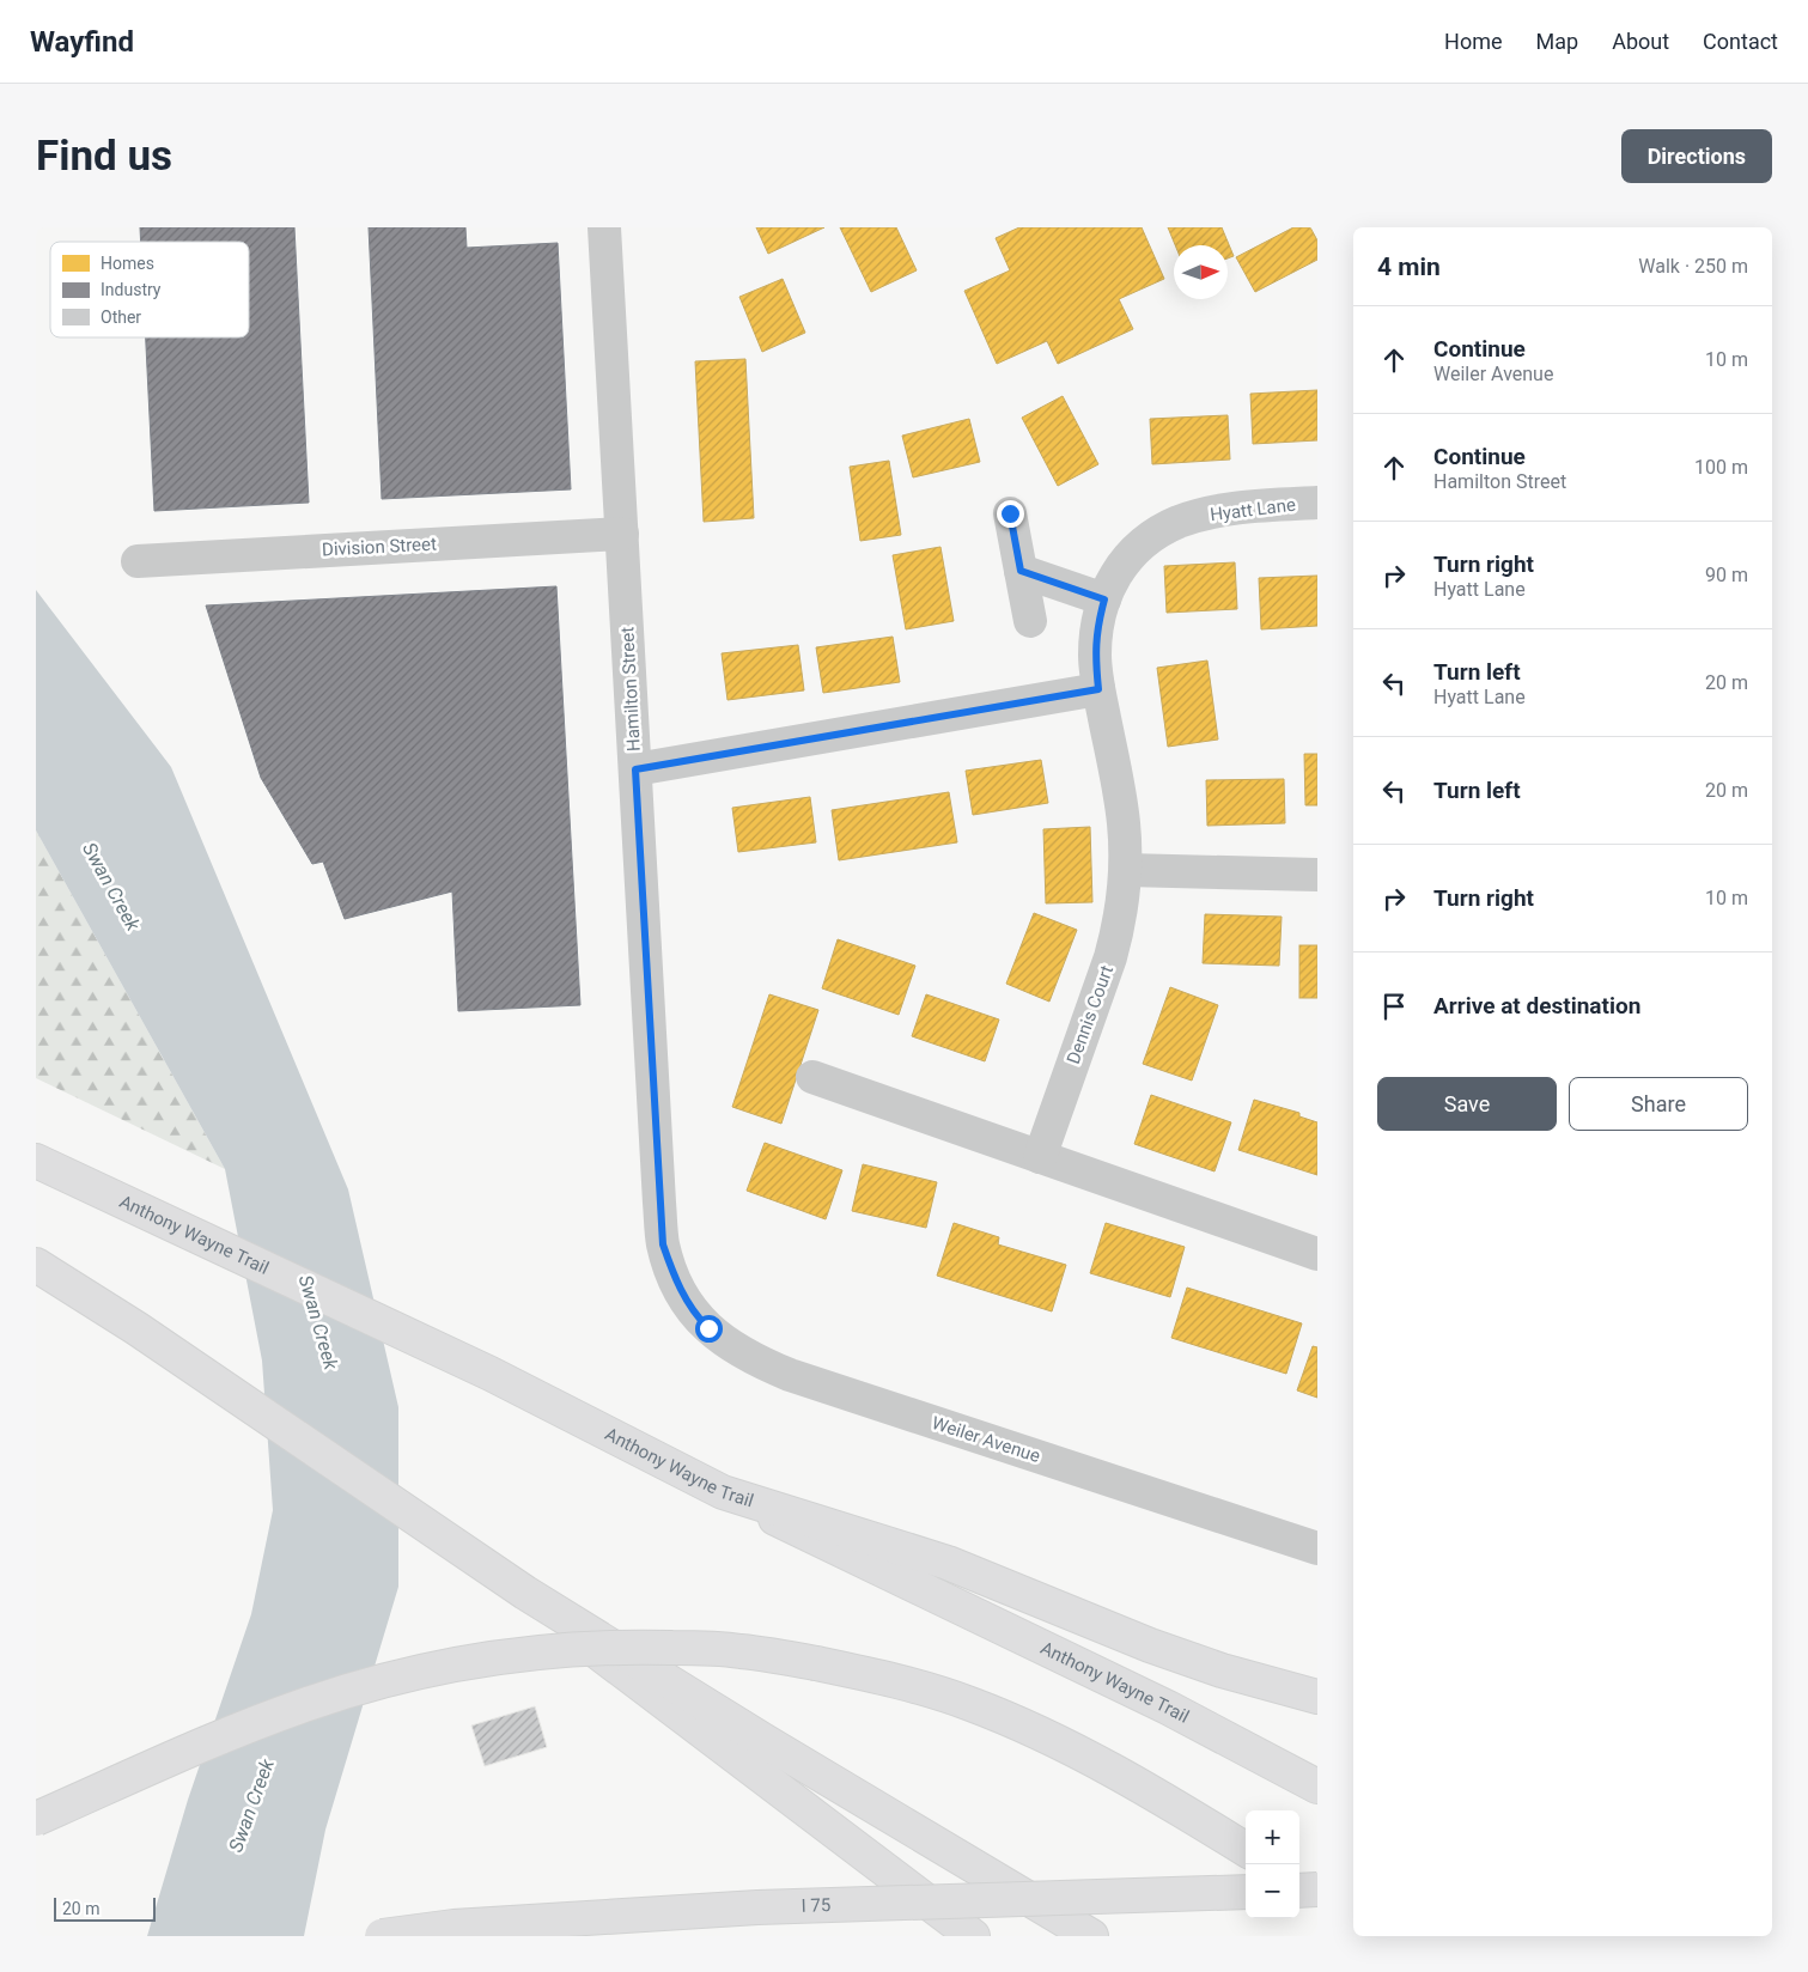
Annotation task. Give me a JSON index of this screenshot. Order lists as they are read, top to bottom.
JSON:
{
  "streets": {
    "main road": ["Anthony Wayne Trail", "I 75"],
    "street": [
      "Hyatt Lane",
      "Division Street",
      "Hamilton Street",
      "Dennis Court",
      "Weiler Avenue"
    ]
  },
  "crossings": [
    ["Hyatt Lane", "Dennis Court"],
    ["Division Street", "Hamilton Street"],
    ["Hamilton Street", "Weiler Avenue"]
  ],
  "water": ["Swan Creek"],
  "legend": ["Homes", "Industry", "Other"],
  "scale_bar": "20 m",
  "north": "right",
  "page": {
    "header": "Wayfind",
    "nav": [
      "Home",
      "Map",
      "About",
      "Contact"
    ],
    "buttons": [
      "Directions",
      ["Save", "Share"]
    ],
    "title": "Find us",
    "heading": ["4 min", "Walk · 250 m"],
    "list": [
      ["Continue", "Weiler Avenue", "10 m"],
      ["Continue", "Hamilton Street", "100 m"],
      ["Turn right", "Hyatt Lane", "90 m"],
      ["Turn left", "Hyatt Lane", "20 m"],
      ["Turn left", "20 m"],
      ["Turn right", "10 m"],
      "Arrive at destination"
    ],
    "map_buttons": ["+", "−"],
    "scale": "20 m"
  }
}
